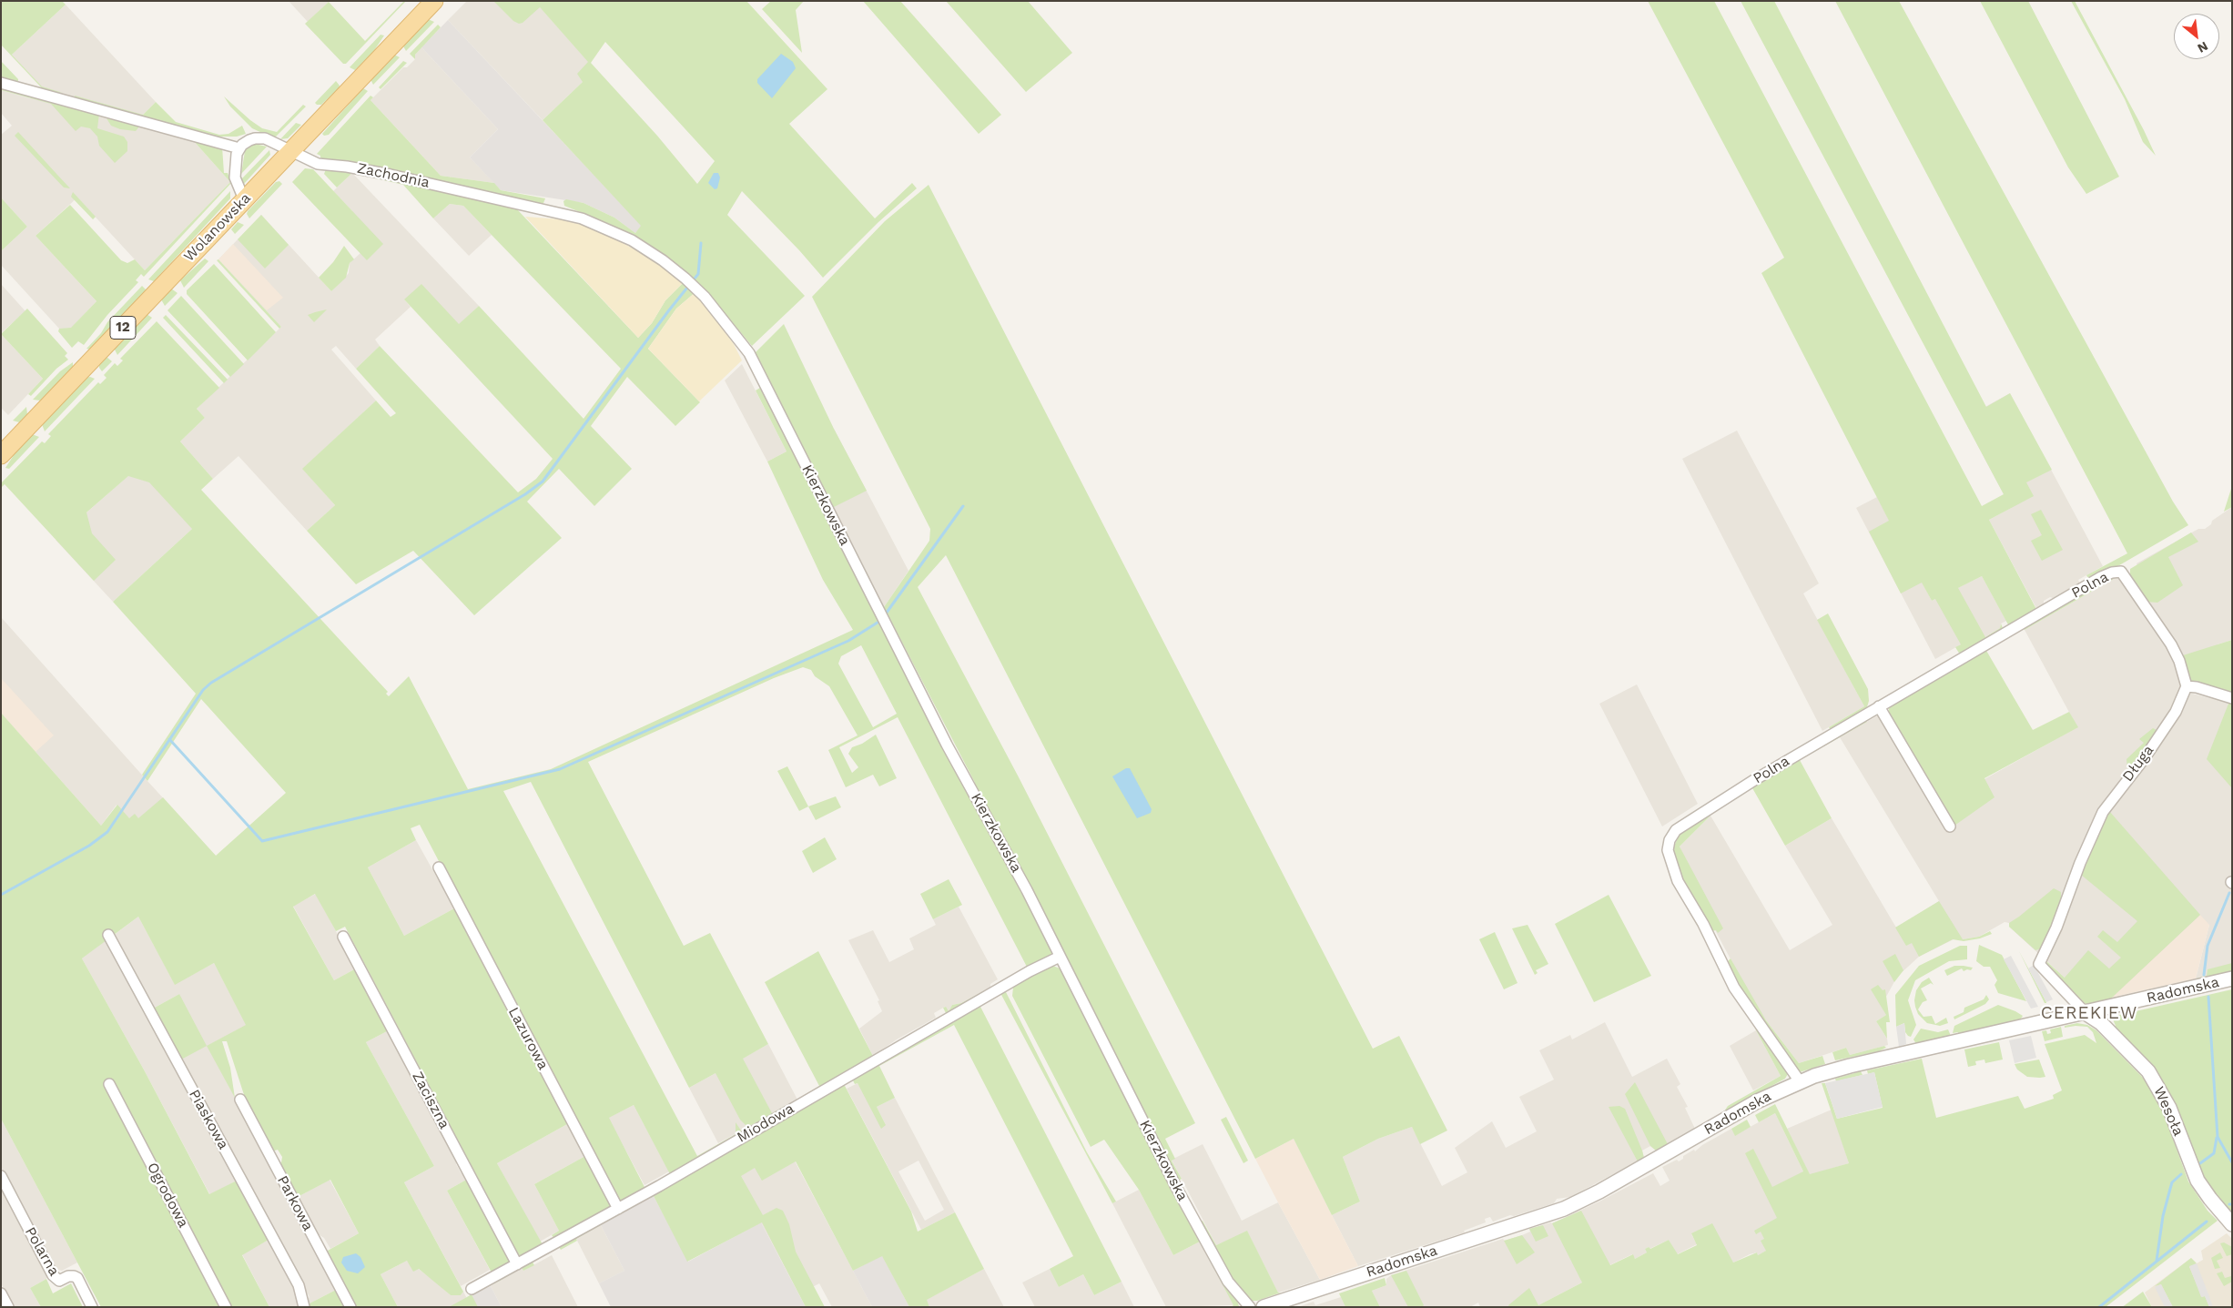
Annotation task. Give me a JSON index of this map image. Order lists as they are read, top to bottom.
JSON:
{
  "streets": {
    "main road": ["Wolanowska", "12"],
    "street": [
      "Zachodnia",
      "Kierzkowska",
      "Polna",
      "Długa",
      "Radomska",
      "Lazurowa",
      "Zaciszna",
      "Wesoła",
      "Piaskowa",
      "Miodowa",
      "Ogrodowa",
      "Parkowa",
      "Polarna"
    ]
  },
  "crossings": [
    ["Zachodnia", "Wolanowska"],
    ["Zachodnia", "Kierzkowska"],
    ["Kierzkowska", "Miodowa"],
    ["Polna", "Długa"],
    ["Polna", "Radomska"],
    ["Długa", "Radomska"],
    ["Długa", "Wesoła"],
    ["Radomska", "Wesoła"],
    ["Lazurowa", "Miodowa"],
    ["Zaciszna", "Miodowa"]
  ],
  "districts": ["CEREKIEW"],
  "north": "bottom right"
}
